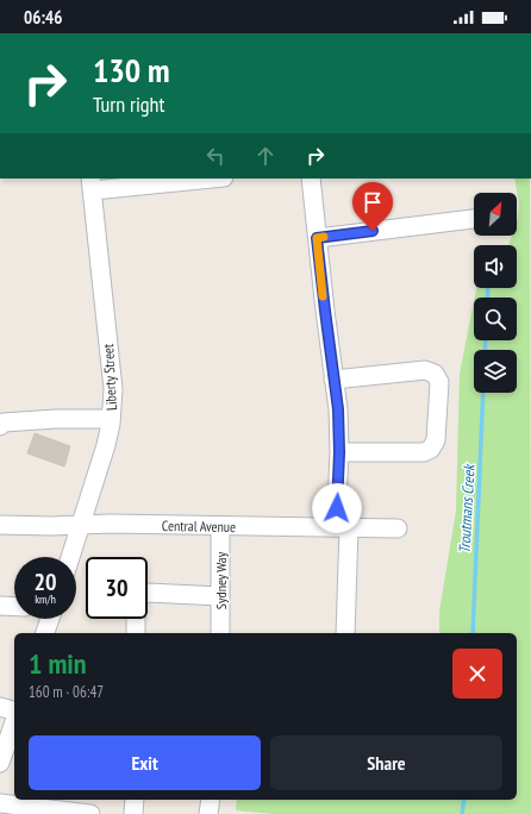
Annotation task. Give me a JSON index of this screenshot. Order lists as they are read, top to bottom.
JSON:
{
  "streets": {
    "street": ["Liberty Street", "Central Avenue", "Sydney Way"]
  },
  "crossings": [
    ["Liberty Street", "Central Avenue"],
    ["Central Avenue", "Sydney Way"]
  ],
  "water": ["Troutmans Creek"],
  "north": "top right",
  "page": {
    "status": "06:46",
    "turn": ["130 m", "Turn right"],
    "speed": "20 km/h",
    "limit": "30",
    "heading": ["1 min", "160 m · 06:47"],
    "buttons": ["Exit", "Share"]
  }
}
